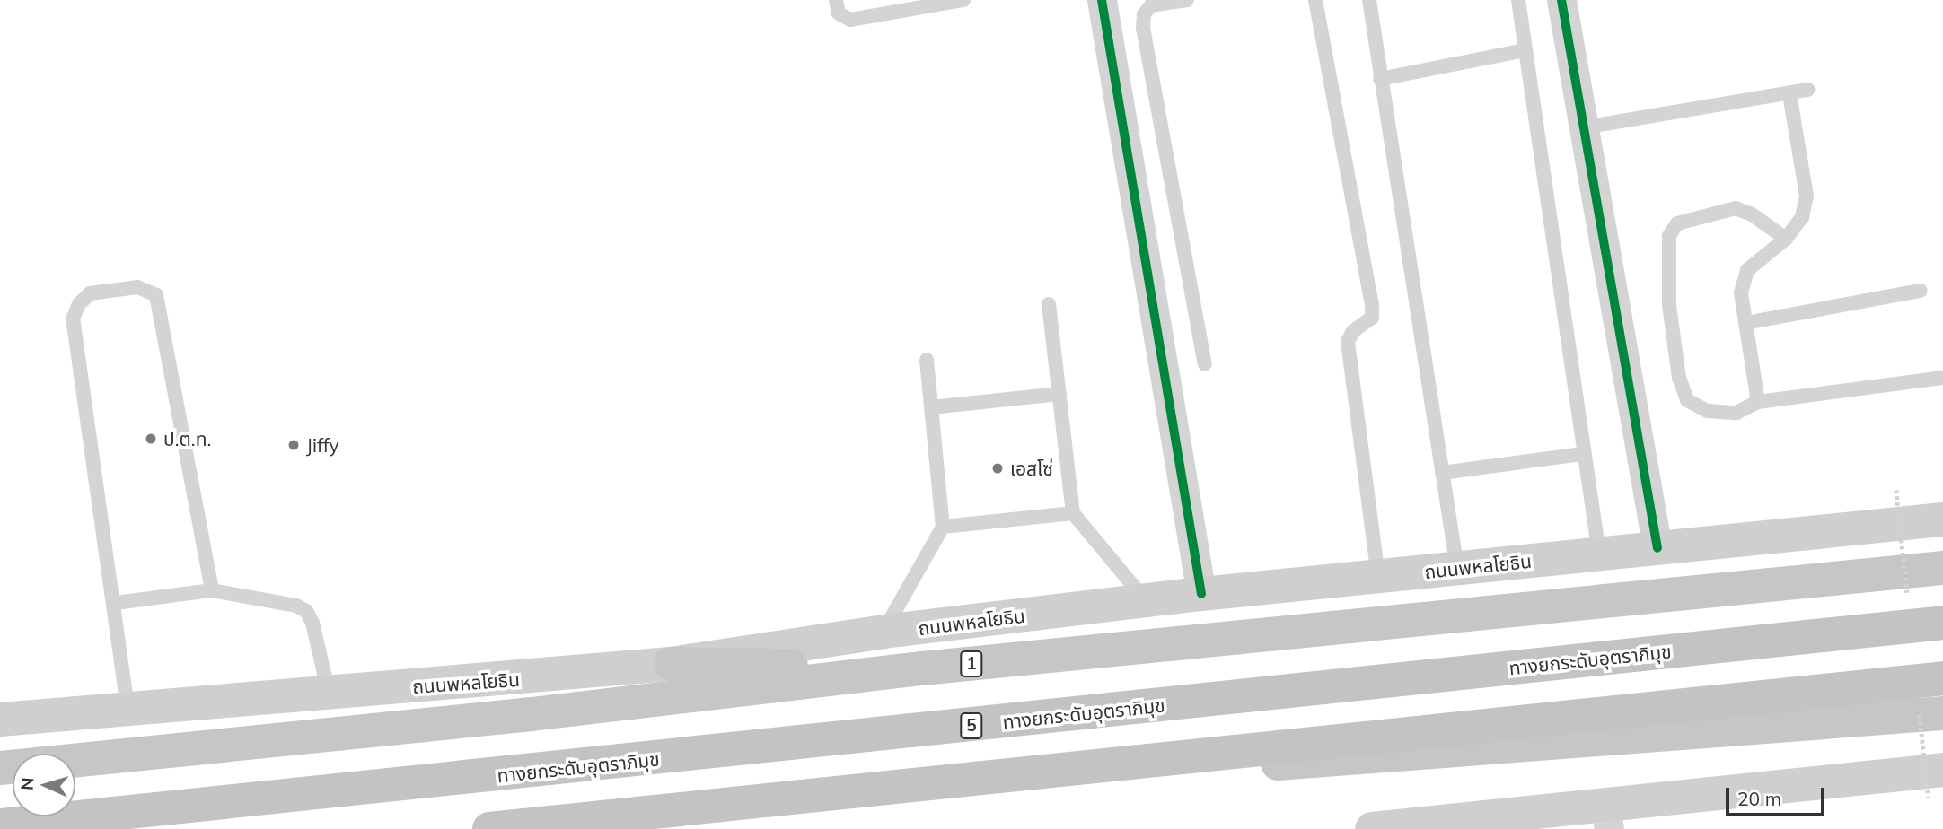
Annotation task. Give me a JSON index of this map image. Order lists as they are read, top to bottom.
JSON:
{
  "streets": {
    "highway": [
      "ถนนพหลโยธิน",
      "ทางยกระดับอุตราภิมุข",
      "1",
      "5"
    ]
  },
  "places": ["ป.ต.ท.", "Jiffy", "เอสโซ่"],
  "scale_bar": "20 m",
  "north": "left"
}
